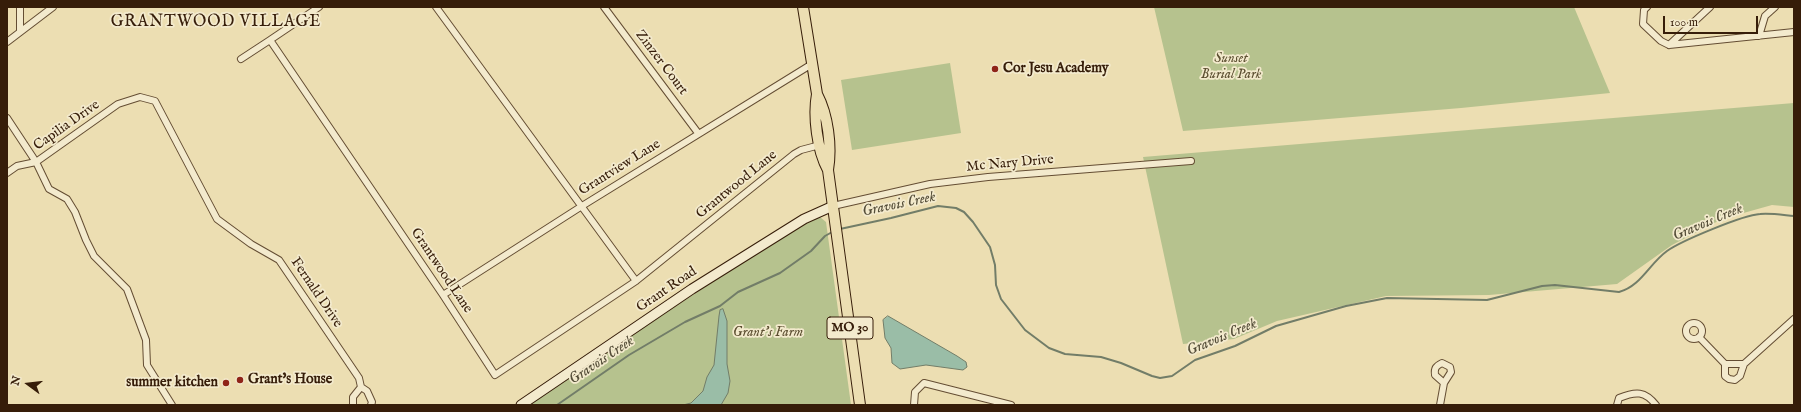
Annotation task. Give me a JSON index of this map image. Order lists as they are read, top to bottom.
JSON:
{
  "streets": {
    "main road": ["MO 30"],
    "street": [
      "Zinzer Court",
      "Capilia Drive",
      "Mc Nary Drive",
      "Grantview Lane",
      "Grantwood Lane",
      "Grant Road",
      "Fernald Drive"
    ]
  },
  "crossings": [
    ["Zinzer Court", "Grantview Lane"],
    ["Capilia Drive", "Fernald Drive"],
    ["Mc Nary Drive", "Grant Road"],
    ["Mc Nary Drive", "MO 30"],
    ["Grantview Lane", "Grantwood Lane"],
    ["Grantview Lane", "MO 30"],
    ["Grantwood Lane", "MO 30"],
    ["Grant Road", "MO 30"]
  ],
  "districts": ["GRANTWOOD VILLAGE"],
  "water": ["Gravois Creek"],
  "parks": ["Sunset Burial Park", "Grant's Farm"],
  "places": ["Cor Jesu Academy", "Grant's House", "summer kitchen"],
  "scale_bar": "100 m",
  "north": "left"
}
